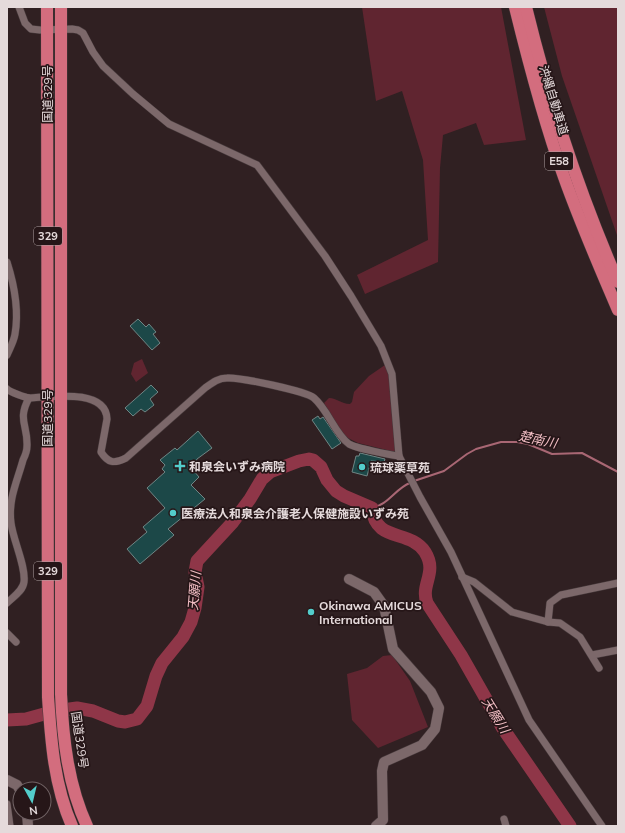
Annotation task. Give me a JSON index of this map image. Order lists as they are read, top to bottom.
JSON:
{
  "streets": {
    "highway": [
      "国道329号",
      "沖縄自動車道",
      "E58",
      "329"
    ]
  },
  "water": ["楚南川", "天願川"],
  "places": {
    "health": ["和泉会いずみ病院"],
    "other": ["琉球薬草苑", "医療法人和泉会介護老人保健施設いずみ苑", "Okinawa AMICUS International"]
  },
  "north": "bottom"
}
